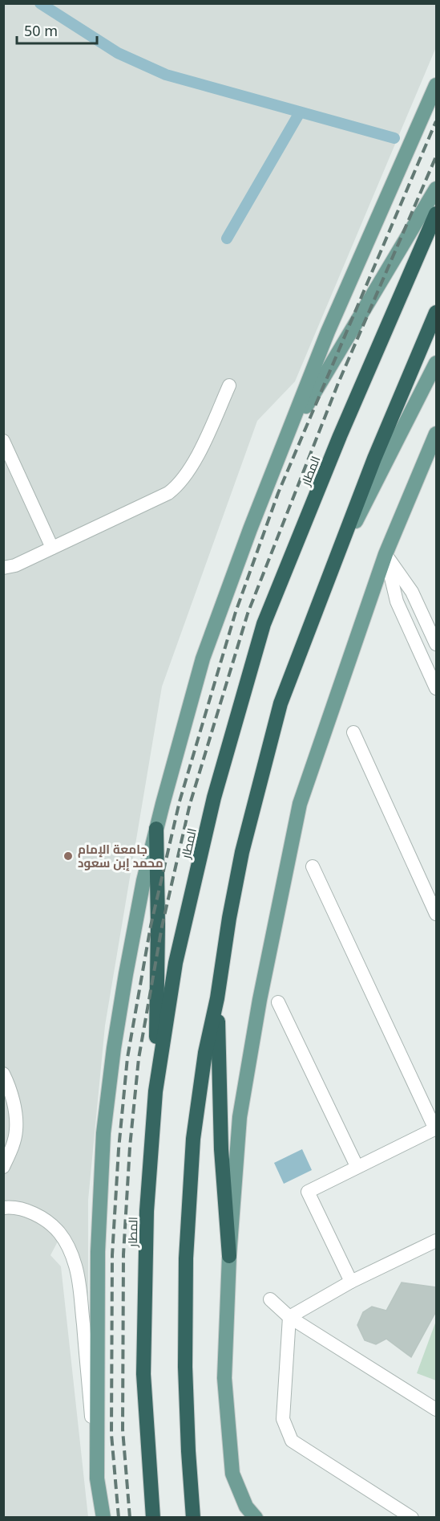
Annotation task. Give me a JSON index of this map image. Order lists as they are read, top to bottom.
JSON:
{
  "streets": {
    "highway": ["المطار"]
  },
  "places": ["جامعة الإمام محمد إبن سعود"],
  "scale_bar": "50 m"
}
